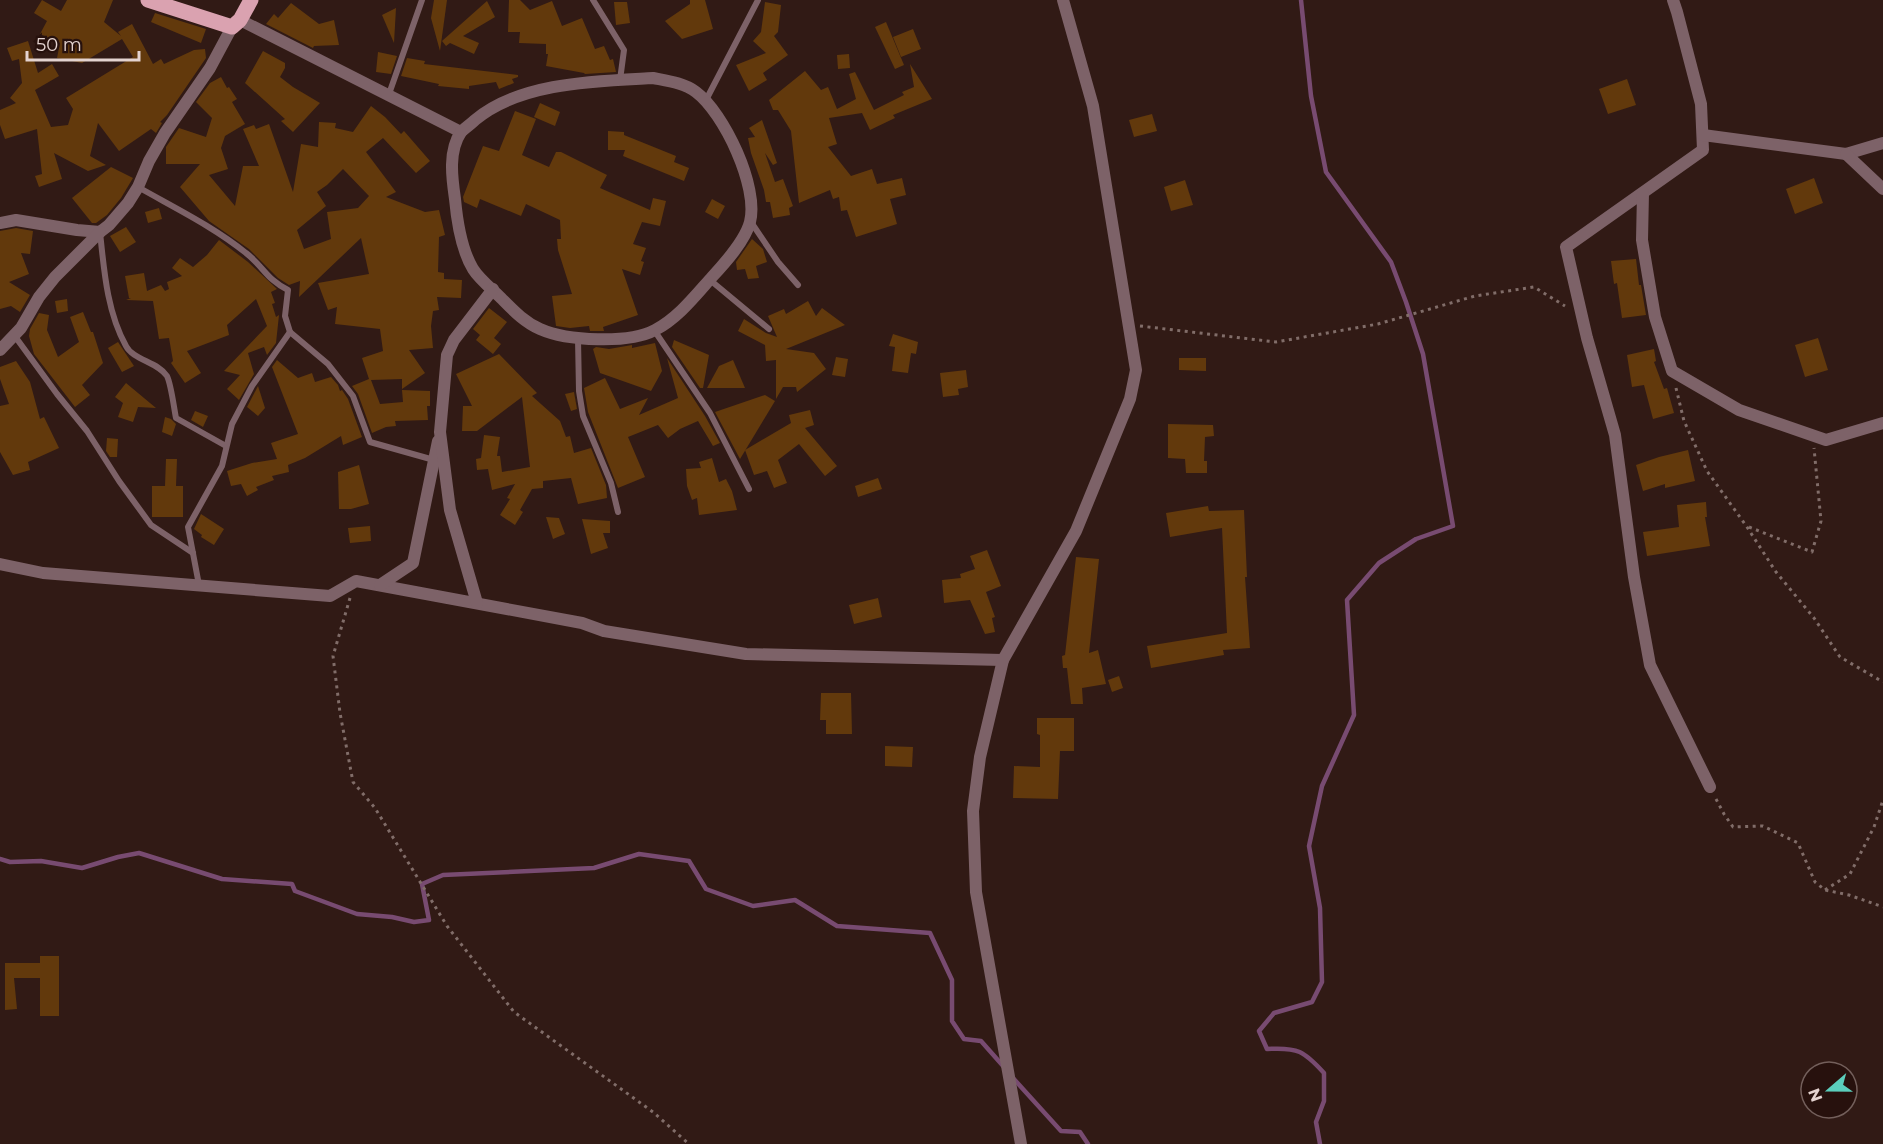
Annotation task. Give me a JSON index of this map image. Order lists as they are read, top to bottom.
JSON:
{
  "scale_bar": "50 m",
  "north": "left"
}
